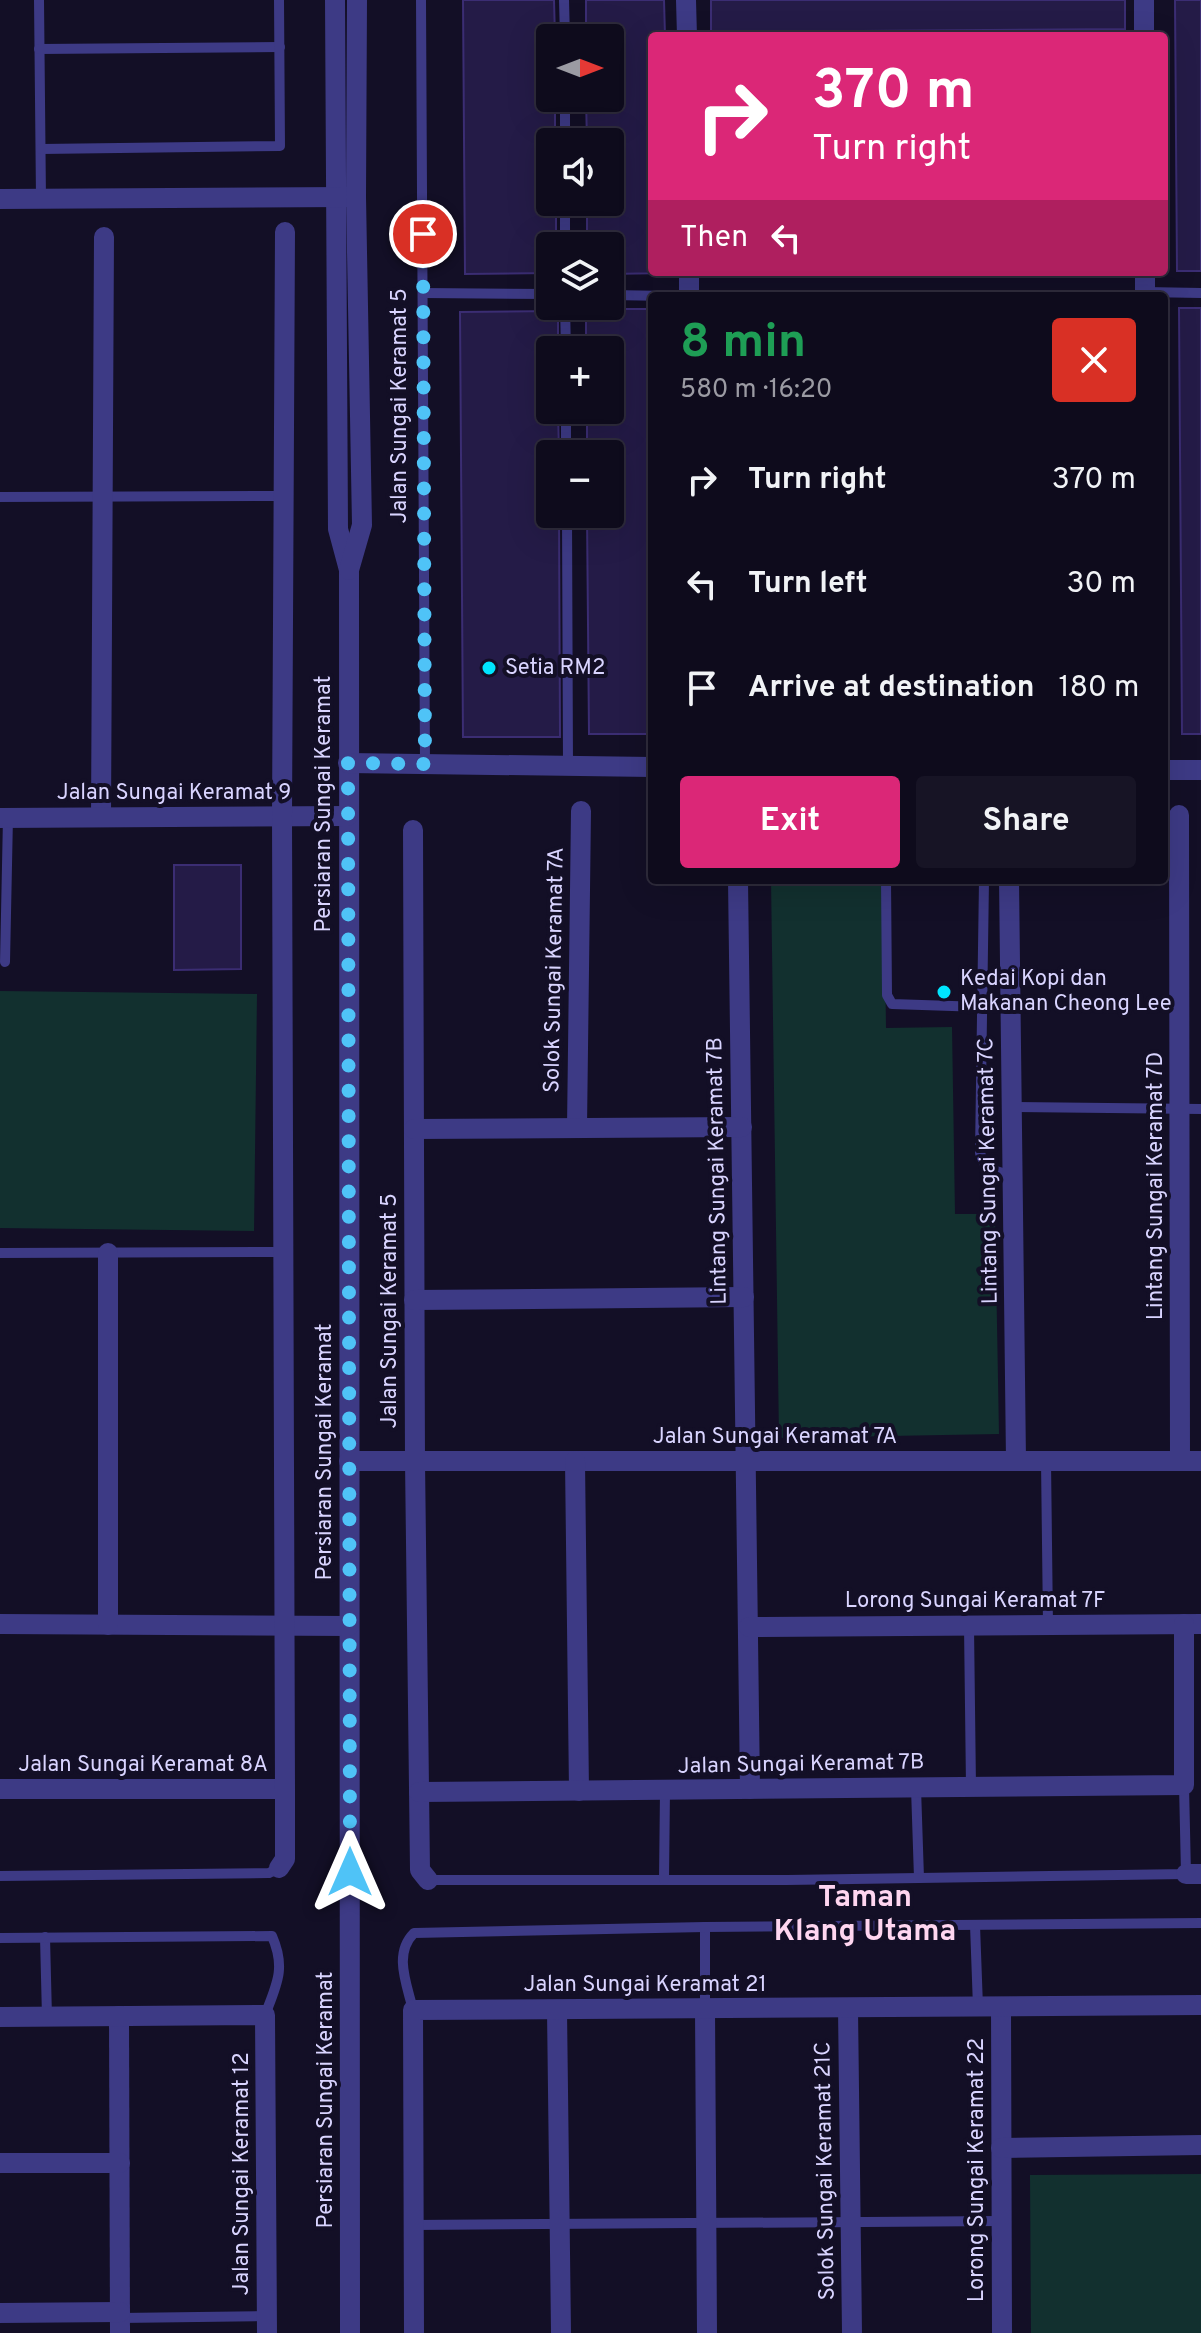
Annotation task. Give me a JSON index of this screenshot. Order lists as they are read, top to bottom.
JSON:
{
  "streets": {
    "street": [
      "Jalan Sungai Keramat 5",
      "Jalan Sungai Keramat 9",
      "Persiaran Sungai Keramat",
      "Solok Sungai Keramat 7A",
      "Lintang Sungai Keramat 7B",
      "Lintang Sungai Keramat 7C",
      "Lintang Sungai Keramat 7D",
      "Jalan Sungai Keramat 7A",
      "Lorong Sungai Keramat 7F",
      "Jalan Sungai Keramat 8A",
      "Jalan Sungai Keramat 7B",
      "Jalan Sungai Keramat 21",
      "Lorong Sungai Keramat 22",
      "Solok Sungai Keramat 21C",
      "Jalan Sungai Keramat 12"
    ]
  },
  "crossings": [
    ["Jalan Sungai Keramat 5", "Jalan Sungai Keramat 7A"],
    ["Jalan Sungai Keramat 5", "Jalan Sungai Keramat 7B"],
    ["Jalan Sungai Keramat 9", "Persiaran Sungai Keramat"],
    ["Persiaran Sungai Keramat", "Jalan Sungai Keramat 7A"],
    ["Persiaran Sungai Keramat", "Jalan Sungai Keramat 8A"],
    ["Lintang Sungai Keramat 7B", "Jalan Sungai Keramat 7A"],
    ["Lintang Sungai Keramat 7B", "Lorong Sungai Keramat 7F"],
    ["Lintang Sungai Keramat 7B", "Jalan Sungai Keramat 7B"],
    ["Lintang Sungai Keramat 7C", "Jalan Sungai Keramat 7A"],
    ["Lintang Sungai Keramat 7D", "Jalan Sungai Keramat 7A"],
    ["Jalan Sungai Keramat 21", "Lorong Sungai Keramat 22"],
    ["Jalan Sungai Keramat 21", "Solok Sungai Keramat 21C"]
  ],
  "districts": ["Taman Klang Utama"],
  "places": ["Setia RM2", "Kedai Kopi dan Makanan Cheong Lee"],
  "north": "right",
  "page": {
    "map_buttons": ["+", "−"],
    "turn": ["370 m", "Turn right"],
    "then": "Then",
    "heading": ["8 min", "580 m · 16:20"],
    "list": [
      {
        "name": "Turn right",
        "value": "370 m"
      },
      {
        "name": "Turn left",
        "value": "30 m"
      },
      {
        "name": "Arrive at destination",
        "value": "180 m"
      }
    ],
    "buttons": ["Exit", "Share"]
  }
}
